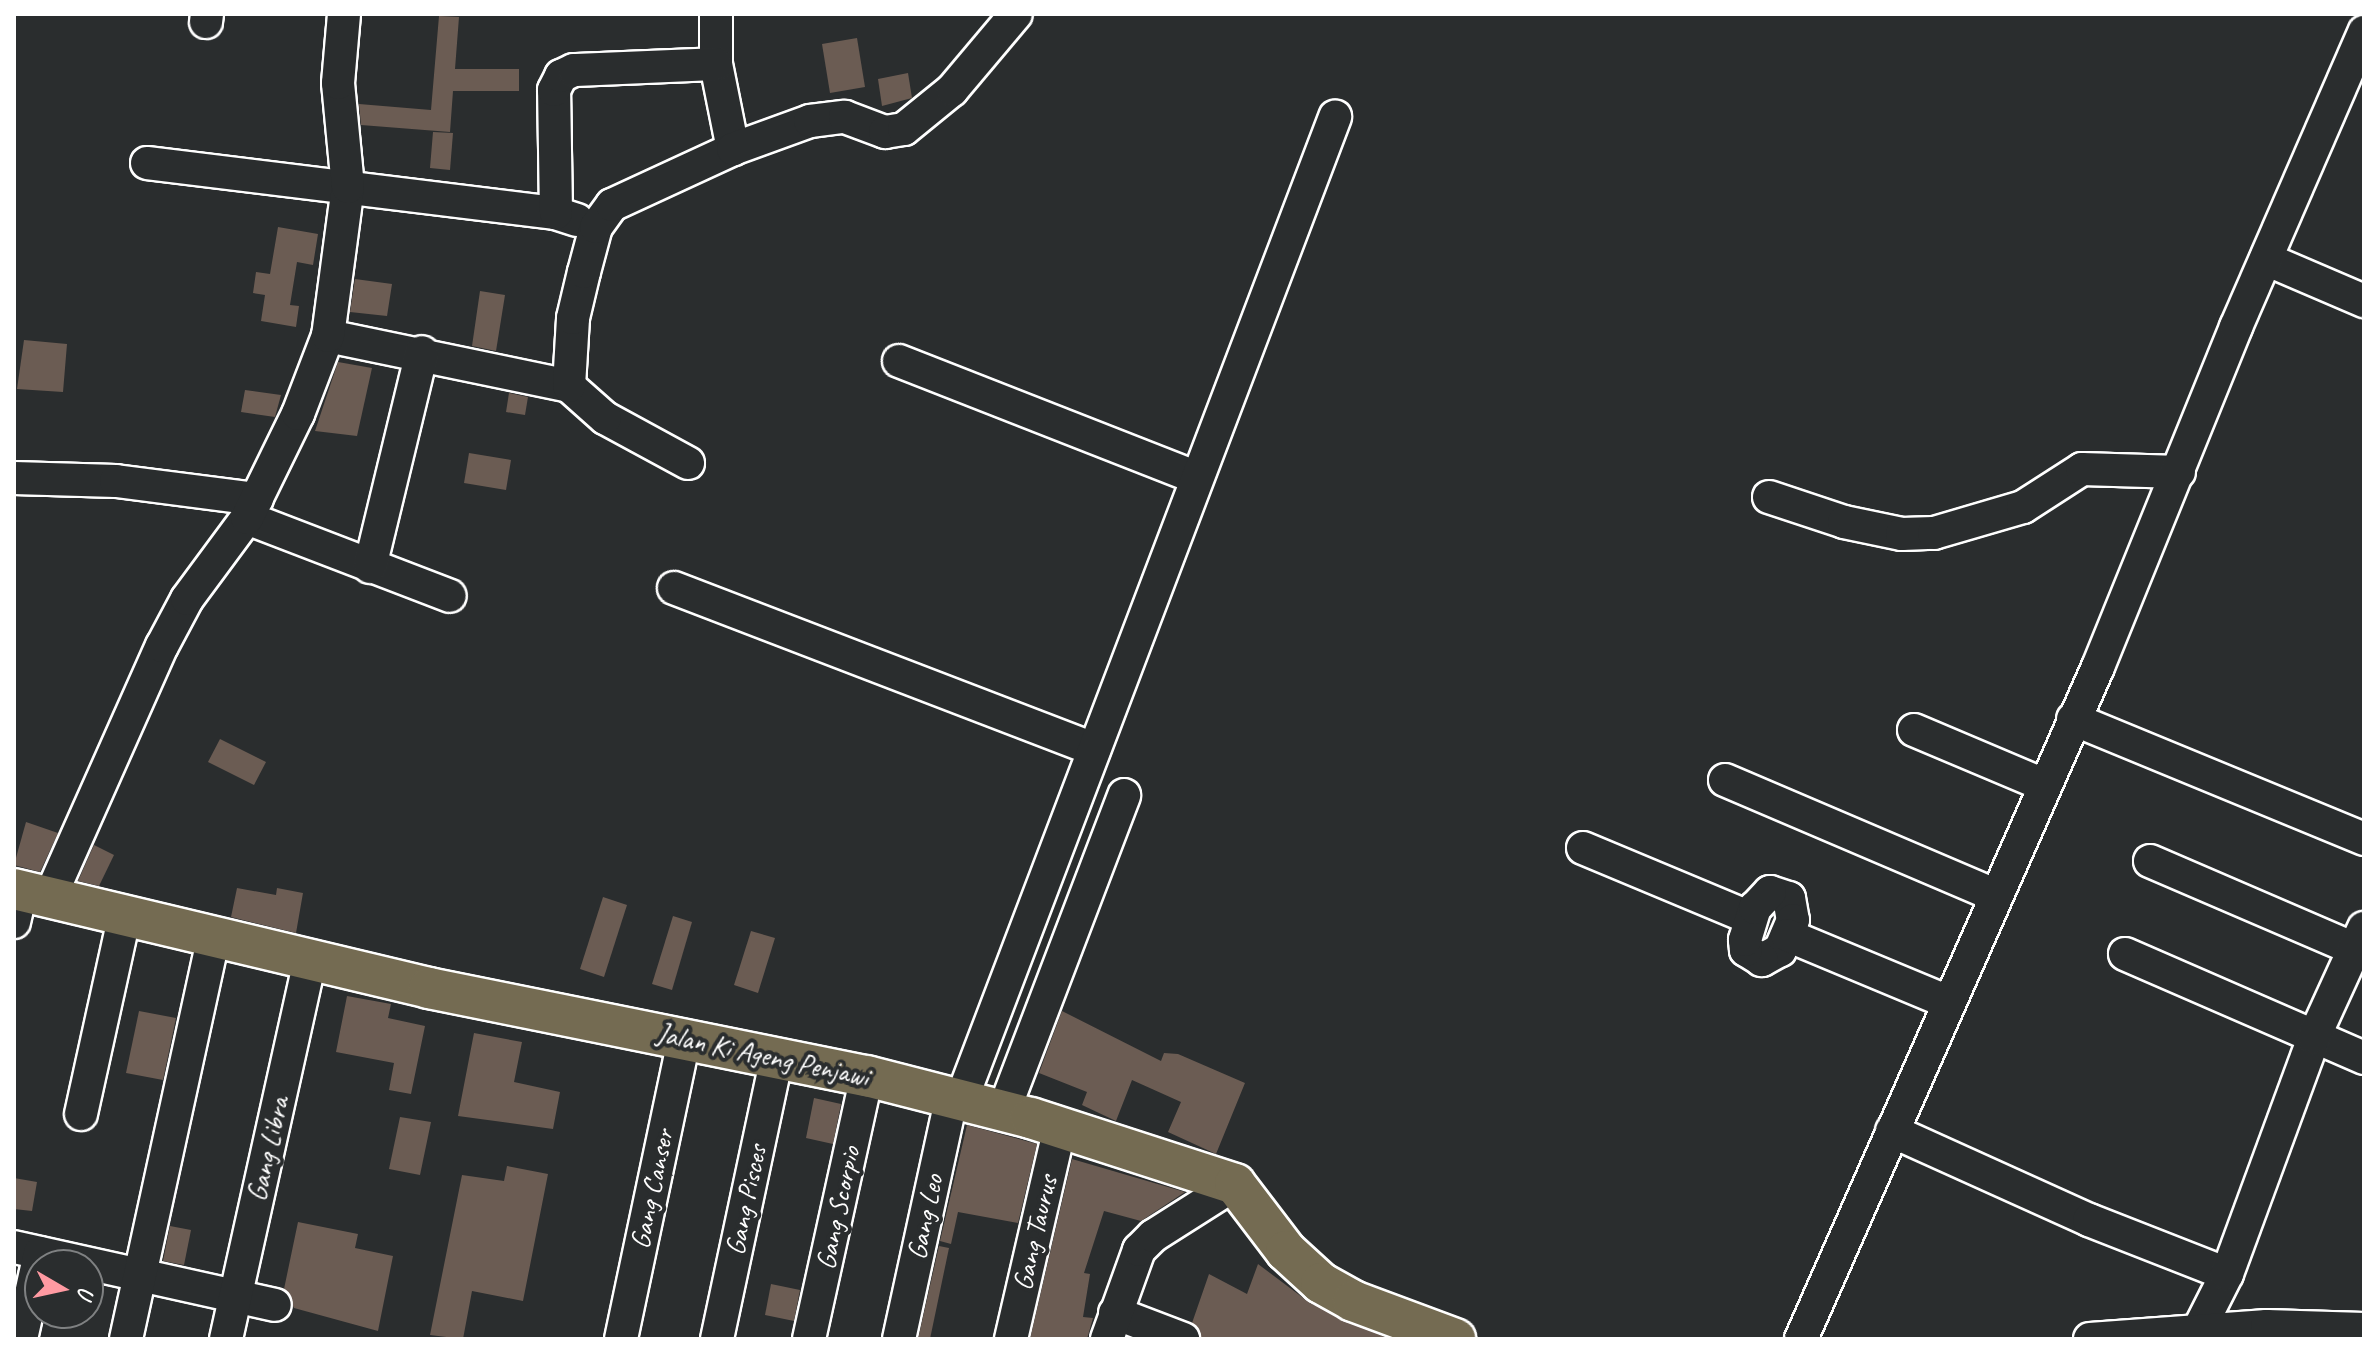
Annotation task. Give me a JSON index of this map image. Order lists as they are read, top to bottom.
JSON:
{
  "streets": {
    "main road": ["Jalan Ki Ageng Penjawi"],
    "street": [
      "Gang Libra",
      "Gang Canser",
      "Gang Pisces",
      "Gang Scorpio",
      "Gang Leo",
      "Gang Taurus"
    ]
  },
  "crossings": [
    ["Jalan Ki Ageng Penjawi", "Gang Libra"],
    ["Jalan Ki Ageng Penjawi", "Gang Canser"],
    ["Jalan Ki Ageng Penjawi", "Gang Pisces"],
    ["Jalan Ki Ageng Penjawi", "Gang Scorpio"],
    ["Jalan Ki Ageng Penjawi", "Gang Leo"],
    ["Jalan Ki Ageng Penjawi", "Gang Taurus"]
  ],
  "north": "right"
}
